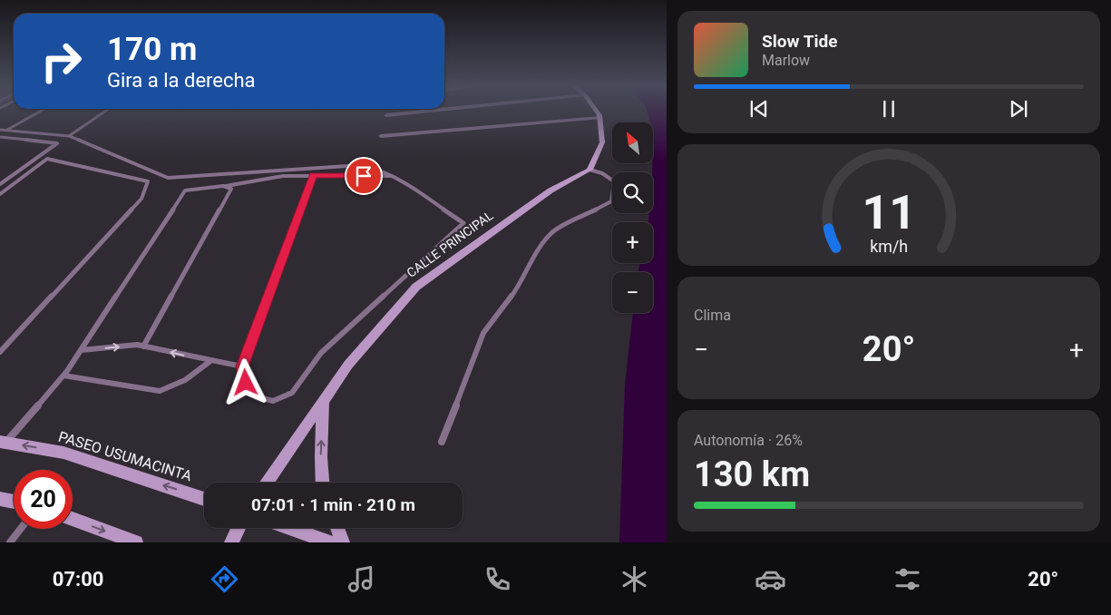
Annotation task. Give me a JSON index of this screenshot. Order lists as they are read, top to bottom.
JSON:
{
  "streets": {
    "main road": ["CALLE PRINCIPAL", "PASEO USUMACINTA"]
  },
  "north": "top left",
  "page": {
    "turn": ["170 m", "Gira a la derecha"],
    "song": ["Slow Tide", "Marlow"],
    "map_buttons": ["+", "−"],
    "tile": [
      "Clima",
      ["Autonomía · 26%", "130 km"]
    ],
    "heat": ["−", "20°", "+"],
    "limit": "20",
    "trip": "07:01 · 1 min · 210 m",
    "tabs": ["07:00", "20°"],
    "gauge": ["11", "km/h"]
  }
}
